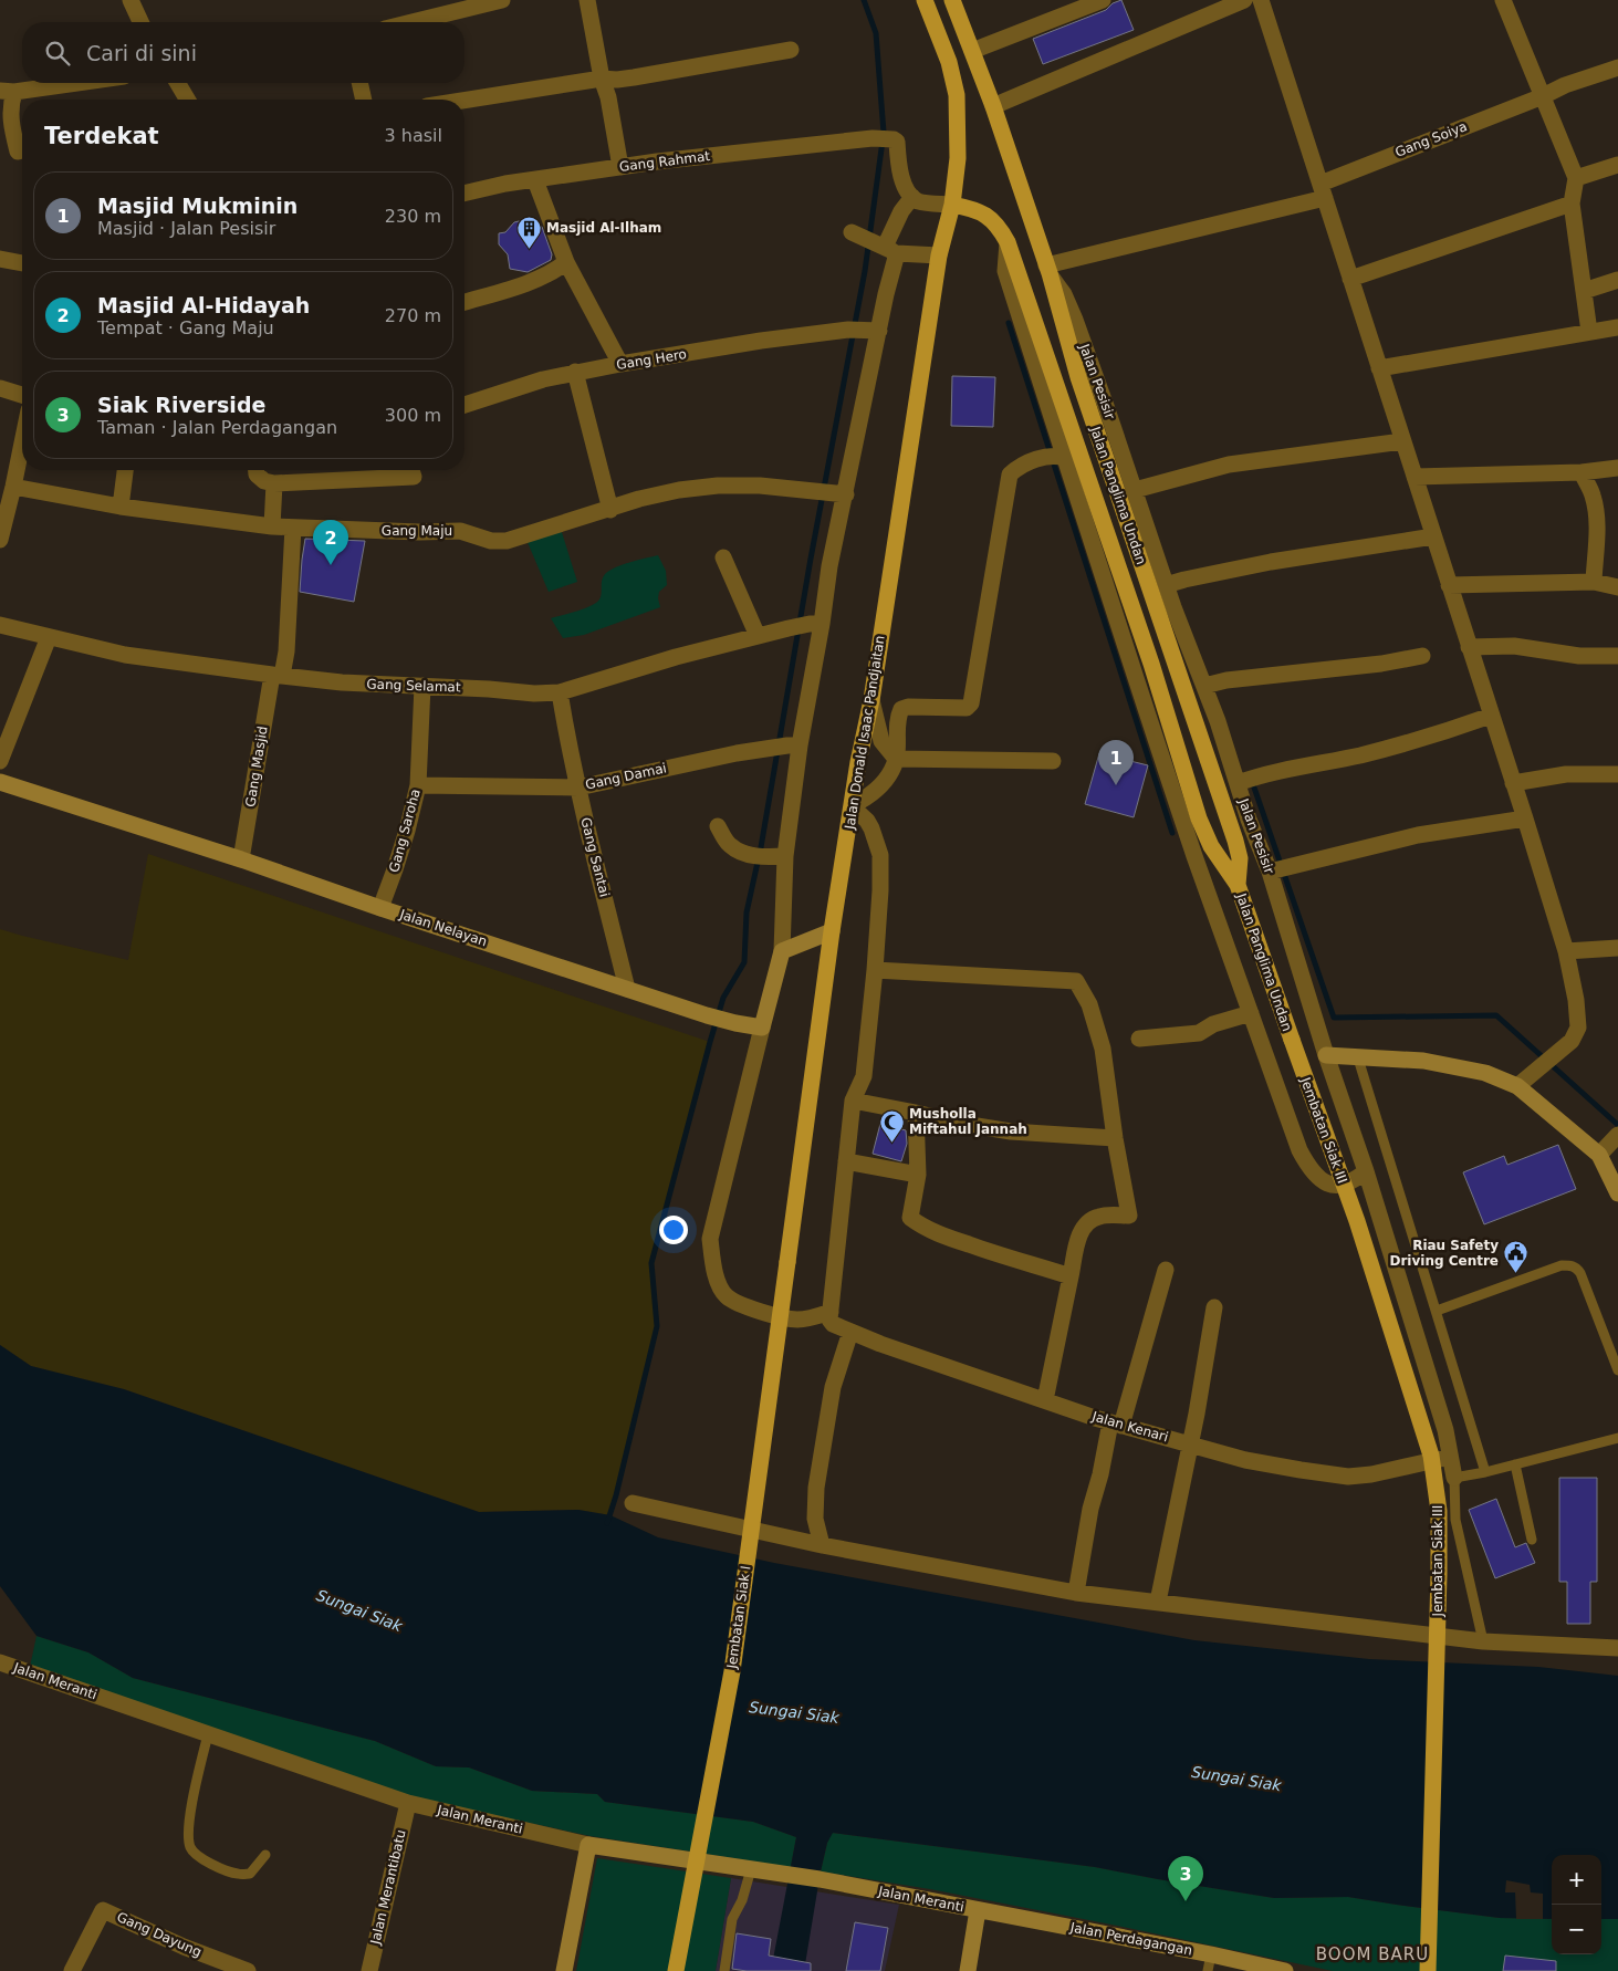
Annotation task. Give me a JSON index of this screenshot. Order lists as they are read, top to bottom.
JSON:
{
  "streets": {
    "main road": [
      "Jalan Panglima Undan",
      "Jalan Donald Isaac Pandjaitan",
      "Jembatan Siak III",
      "Jembatan Siak I"
    ],
    "street": [
      "Gang Soiya",
      "Gang Rahmat",
      "Gang Hero",
      "Jalan Pesisir",
      "Gang Maju",
      "Gang Selamat",
      "Gang Masjid",
      "Gang Damai",
      "Gang Saroha",
      "Gang Santai",
      "Jalan Nelayan",
      "Jalan Kenari",
      "Jalan Meranti",
      "Jalan Merantibatu",
      "Gang Dayung",
      "Jalan Perdagangan"
    ]
  },
  "crossings": [
    ["Gang Soiya", "Jalan Pesisir"],
    ["Gang Soiya", "Jalan Panglima Undan"],
    ["Jalan Pesisir", "Jalan Panglima Undan"],
    ["Jalan Pesisir", "Jalan Kenari"],
    ["Jalan Panglima Undan", "Jalan Donald Isaac Pandjaitan"],
    ["Jalan Panglima Undan", "Jembatan Siak III"],
    ["Gang Maju", "Gang Masjid"],
    ["Gang Selamat", "Gang Masjid"],
    ["Gang Selamat", "Gang Saroha"],
    ["Gang Selamat", "Gang Santai"],
    ["Jalan Donald Isaac Pandjaitan", "Jembatan Siak I"],
    ["Gang Masjid", "Jalan Nelayan"],
    ["Gang Damai", "Gang Saroha"],
    ["Gang Damai", "Gang Santai"],
    ["Gang Saroha", "Jalan Nelayan"],
    ["Gang Santai", "Jalan Nelayan"],
    ["Jalan Meranti", "Jalan Merantibatu"],
    ["Jalan Meranti", "Jalan Perdagangan"]
  ],
  "districts": ["BOOM BARU"],
  "water": ["Sungai Siak"],
  "places": {
    "building": ["Masjid Al-Ilham"],
    "mosque": ["Musholla Miftahul Jannah"],
    "public building": ["Riau Safety Driving Centre"]
  },
  "page": {
    "search": "Cari di sini",
    "heading": ["Terdekat", "3 hasil"],
    "list": [
      {
        "mark": "1",
        "name": "Masjid Mukminin",
        "note": "Masjid · Jalan Pesisir",
        "value": "230 m"
      },
      {
        "mark": "2",
        "name": "Masjid Al-Hidayah",
        "note": "Tempat · Gang Maju",
        "value": "270 m"
      },
      {
        "mark": "3",
        "name": "Siak Riverside",
        "note": "Taman · Jalan Perdagangan",
        "value": "300 m"
      }
    ],
    "pins": ["2", "1", "3"],
    "map_buttons": ["+", "−"]
  }
}
